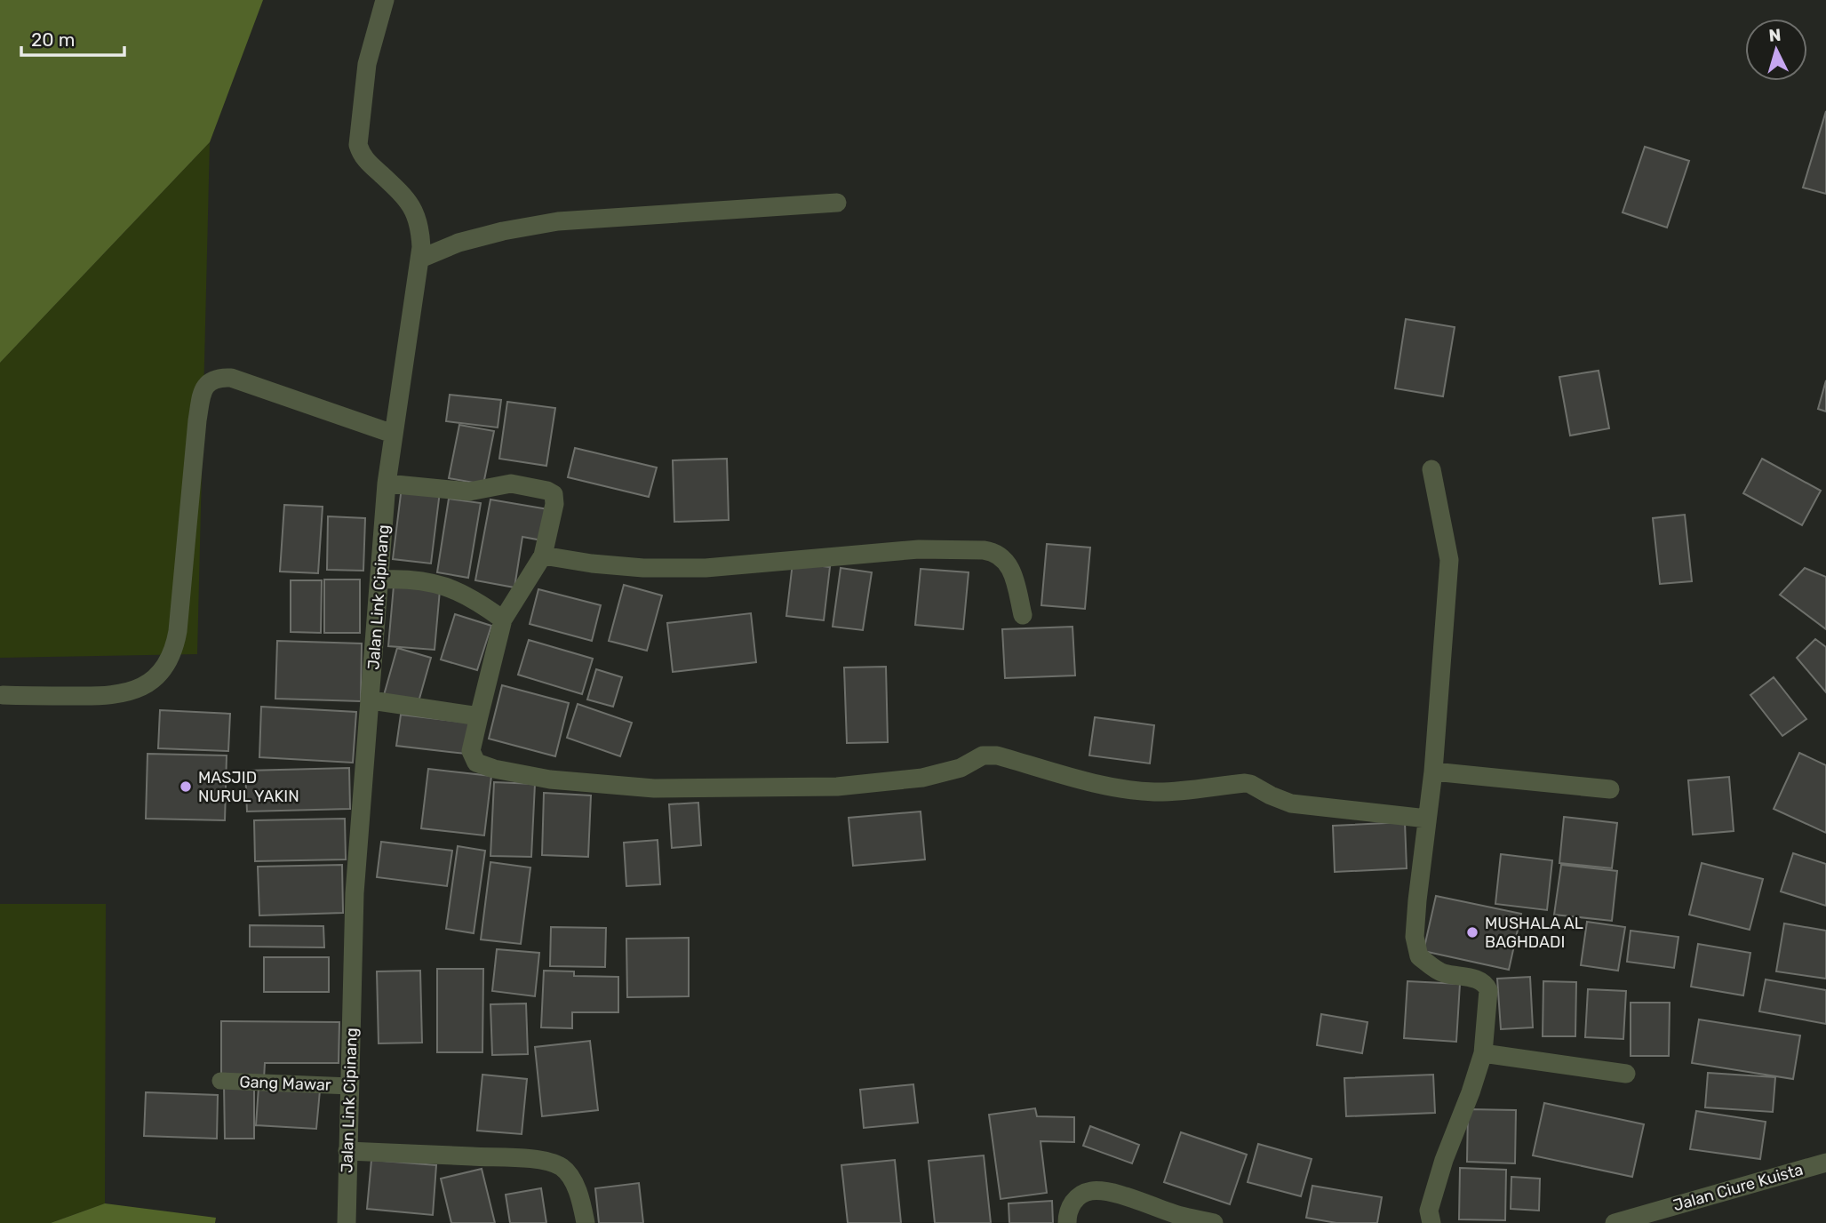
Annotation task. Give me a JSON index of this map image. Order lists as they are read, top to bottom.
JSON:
{
  "streets": {
    "street": ["Jalan Link Cipinang", "Jalan Ciure Kuista"],
    "lane": ["Gang Mawar"]
  },
  "crossings": [
    ["Jalan Link Cipinang", "Gang Mawar"]
  ],
  "places": ["MASJID NURUL YAKIN", "MUSHALA AL BAGHDADI"],
  "scale_bar": "20 m",
  "north": "top"
}
